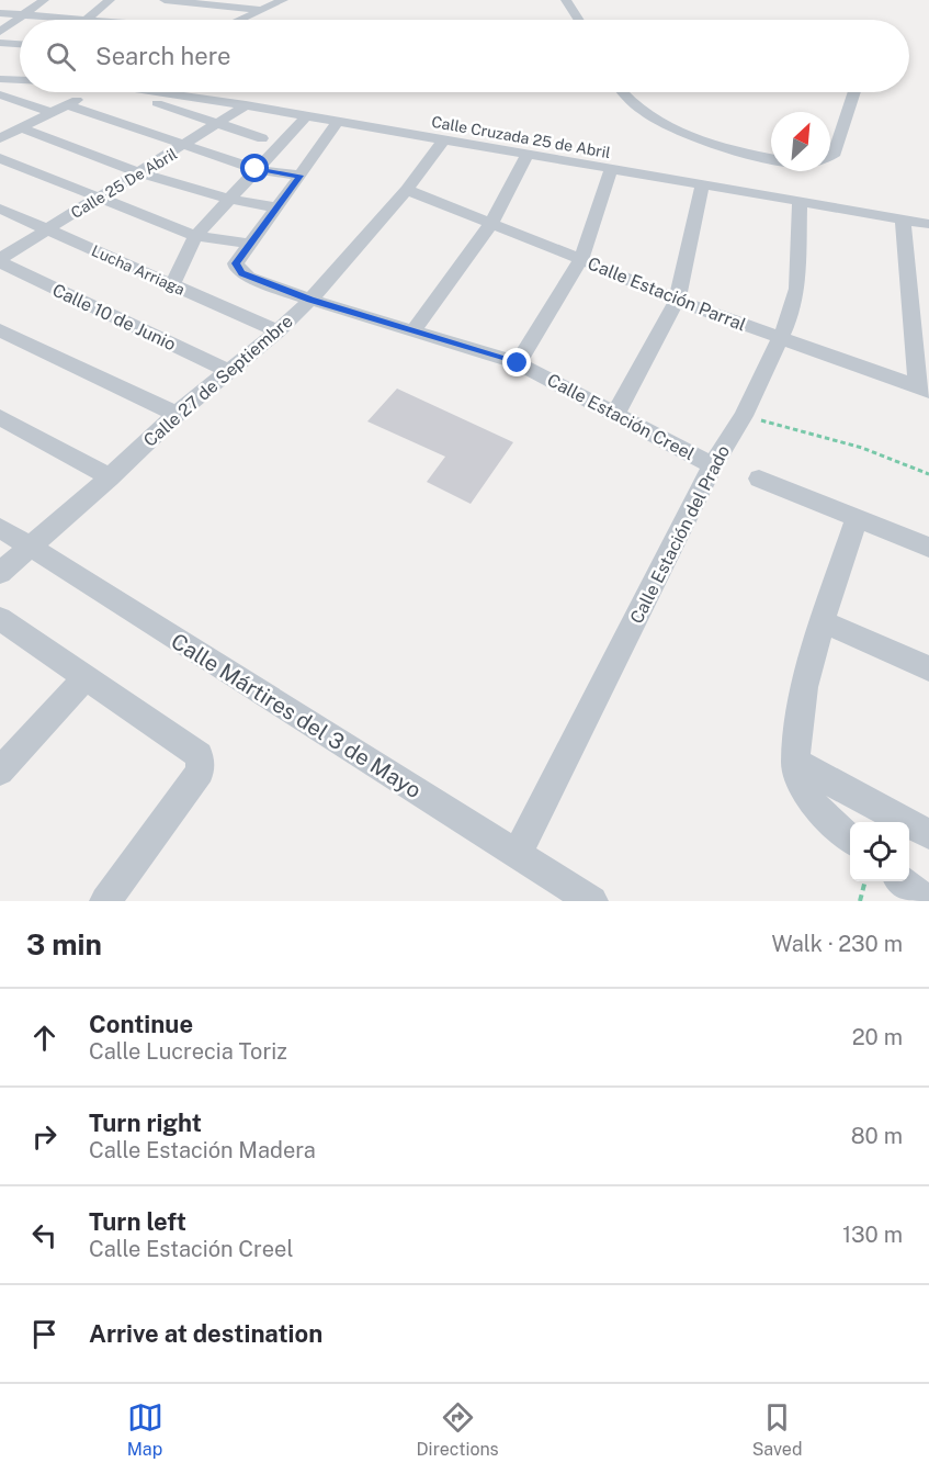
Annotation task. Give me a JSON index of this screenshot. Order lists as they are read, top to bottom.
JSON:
{
  "streets": {
    "street": [
      "Calle Cruzada 25 de Abril",
      "Calle 25 De Abril",
      "Lucha Arriaga",
      "Calle Estación Parral",
      "Calle 10 de Junio",
      "Calle 27 de Septiembre",
      "Calle Estación Creel",
      "Calle Estación del Prado",
      "Calle Mártires del 3 de Mayo"
    ]
  },
  "crossings": [
    ["Calle Cruzada 25 de Abril", "Calle 25 De Abril"],
    ["Calle Cruzada 25 de Abril", "Calle 27 de Septiembre"],
    ["Calle Cruzada 25 de Abril", "Calle Estación del Prado"],
    ["Calle 25 De Abril", "Lucha Arriaga"],
    ["Calle 25 De Abril", "Calle 10 de Junio"],
    ["Lucha Arriaga", "Calle 27 de Septiembre"],
    ["Calle Estación Parral", "Calle 27 de Septiembre"],
    ["Calle Estación Parral", "Calle Estación del Prado"],
    ["Calle 10 de Junio", "Calle 27 de Septiembre"],
    ["Calle 27 de Septiembre", "Calle Estación Creel"],
    ["Calle 27 de Septiembre", "Calle Mártires del 3 de Mayo"],
    ["Calle Estación Creel", "Calle Estación del Prado"],
    ["Calle Estación del Prado", "Calle Mártires del 3 de Mayo"]
  ],
  "north": "top right",
  "page": {
    "search": "Search here",
    "heading": ["3 min", "Walk · 230 m"],
    "list": [
      ["Continue", "Calle Lucrecia Toriz", "20 m"],
      ["Turn right", "Calle Estación Madera", "80 m"],
      ["Turn left", "Calle Estación Creel", "130 m"],
      "Arrive at destination"
    ],
    "nav": ["Map", "Directions", "Saved"]
  }
}
